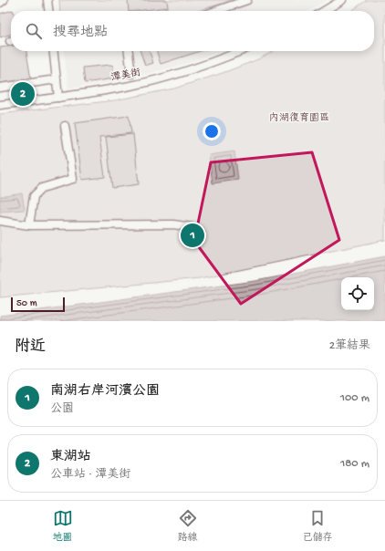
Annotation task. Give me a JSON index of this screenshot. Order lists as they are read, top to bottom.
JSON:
{
  "streets": {
    "street": ["潭美街"]
  },
  "parks": ["內湖復育園區"],
  "scale_bar": "50 m",
  "page": {
    "search": "搜尋地點",
    "pins": ["2", "1"],
    "scale": "50 m",
    "heading": ["附近", "2筆結果"],
    "list": [
      {
        "mark": "1",
        "name": "南湖右岸河濱公園",
        "note": "公園",
        "value": "100 m"
      },
      {
        "mark": "2",
        "name": "東湖站",
        "note": "公車站 · 潭美街",
        "value": "180 m"
      }
    ],
    "nav": ["地圖", "路線", "已儲存"]
  }
}
